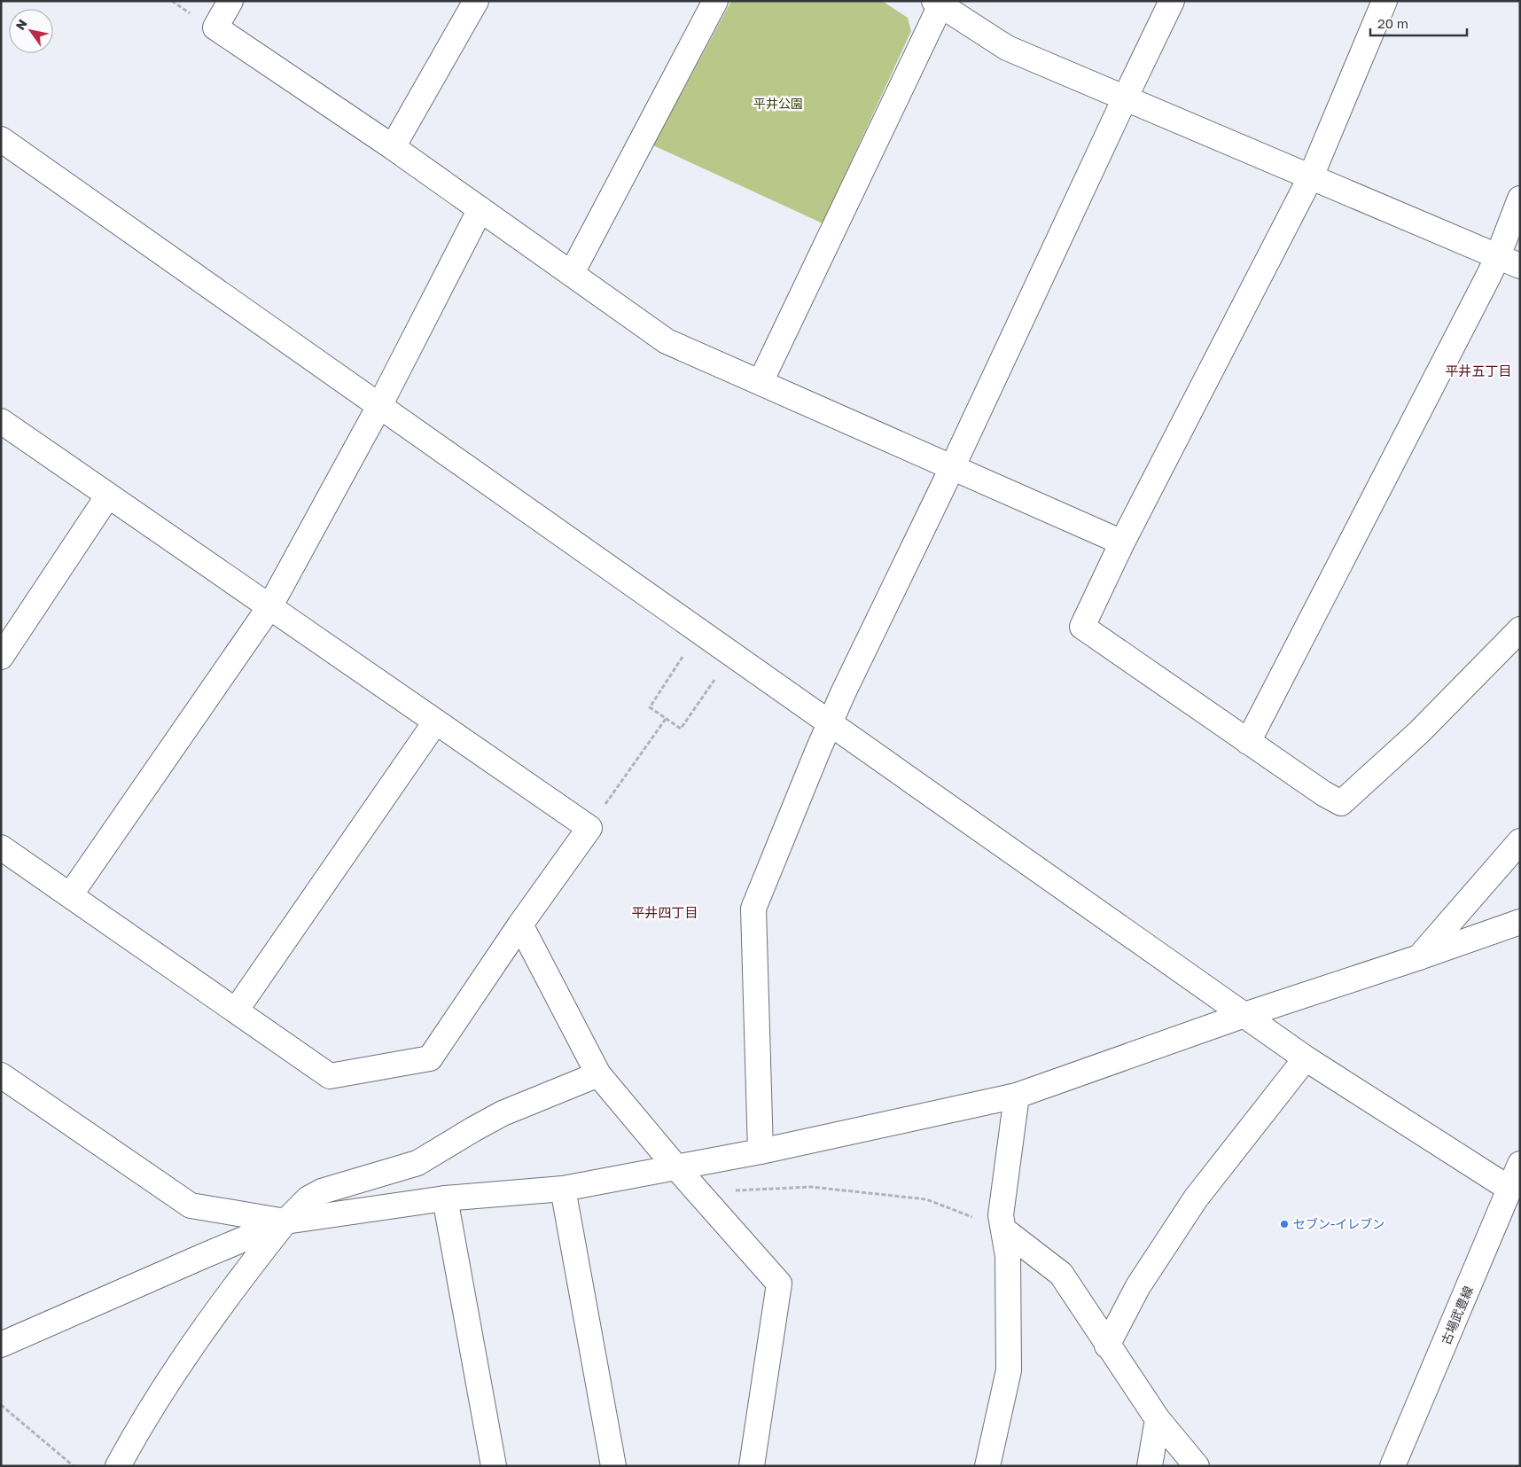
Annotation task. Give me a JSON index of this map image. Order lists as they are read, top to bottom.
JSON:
{
  "streets": {
    "street": ["古場武豊線"]
  },
  "districts": ["平井五丁目", "平井四丁目"],
  "parks": ["平井公園"],
  "places": ["セブン-イレブン"],
  "scale_bar": "20 m",
  "north": "top left"
}
